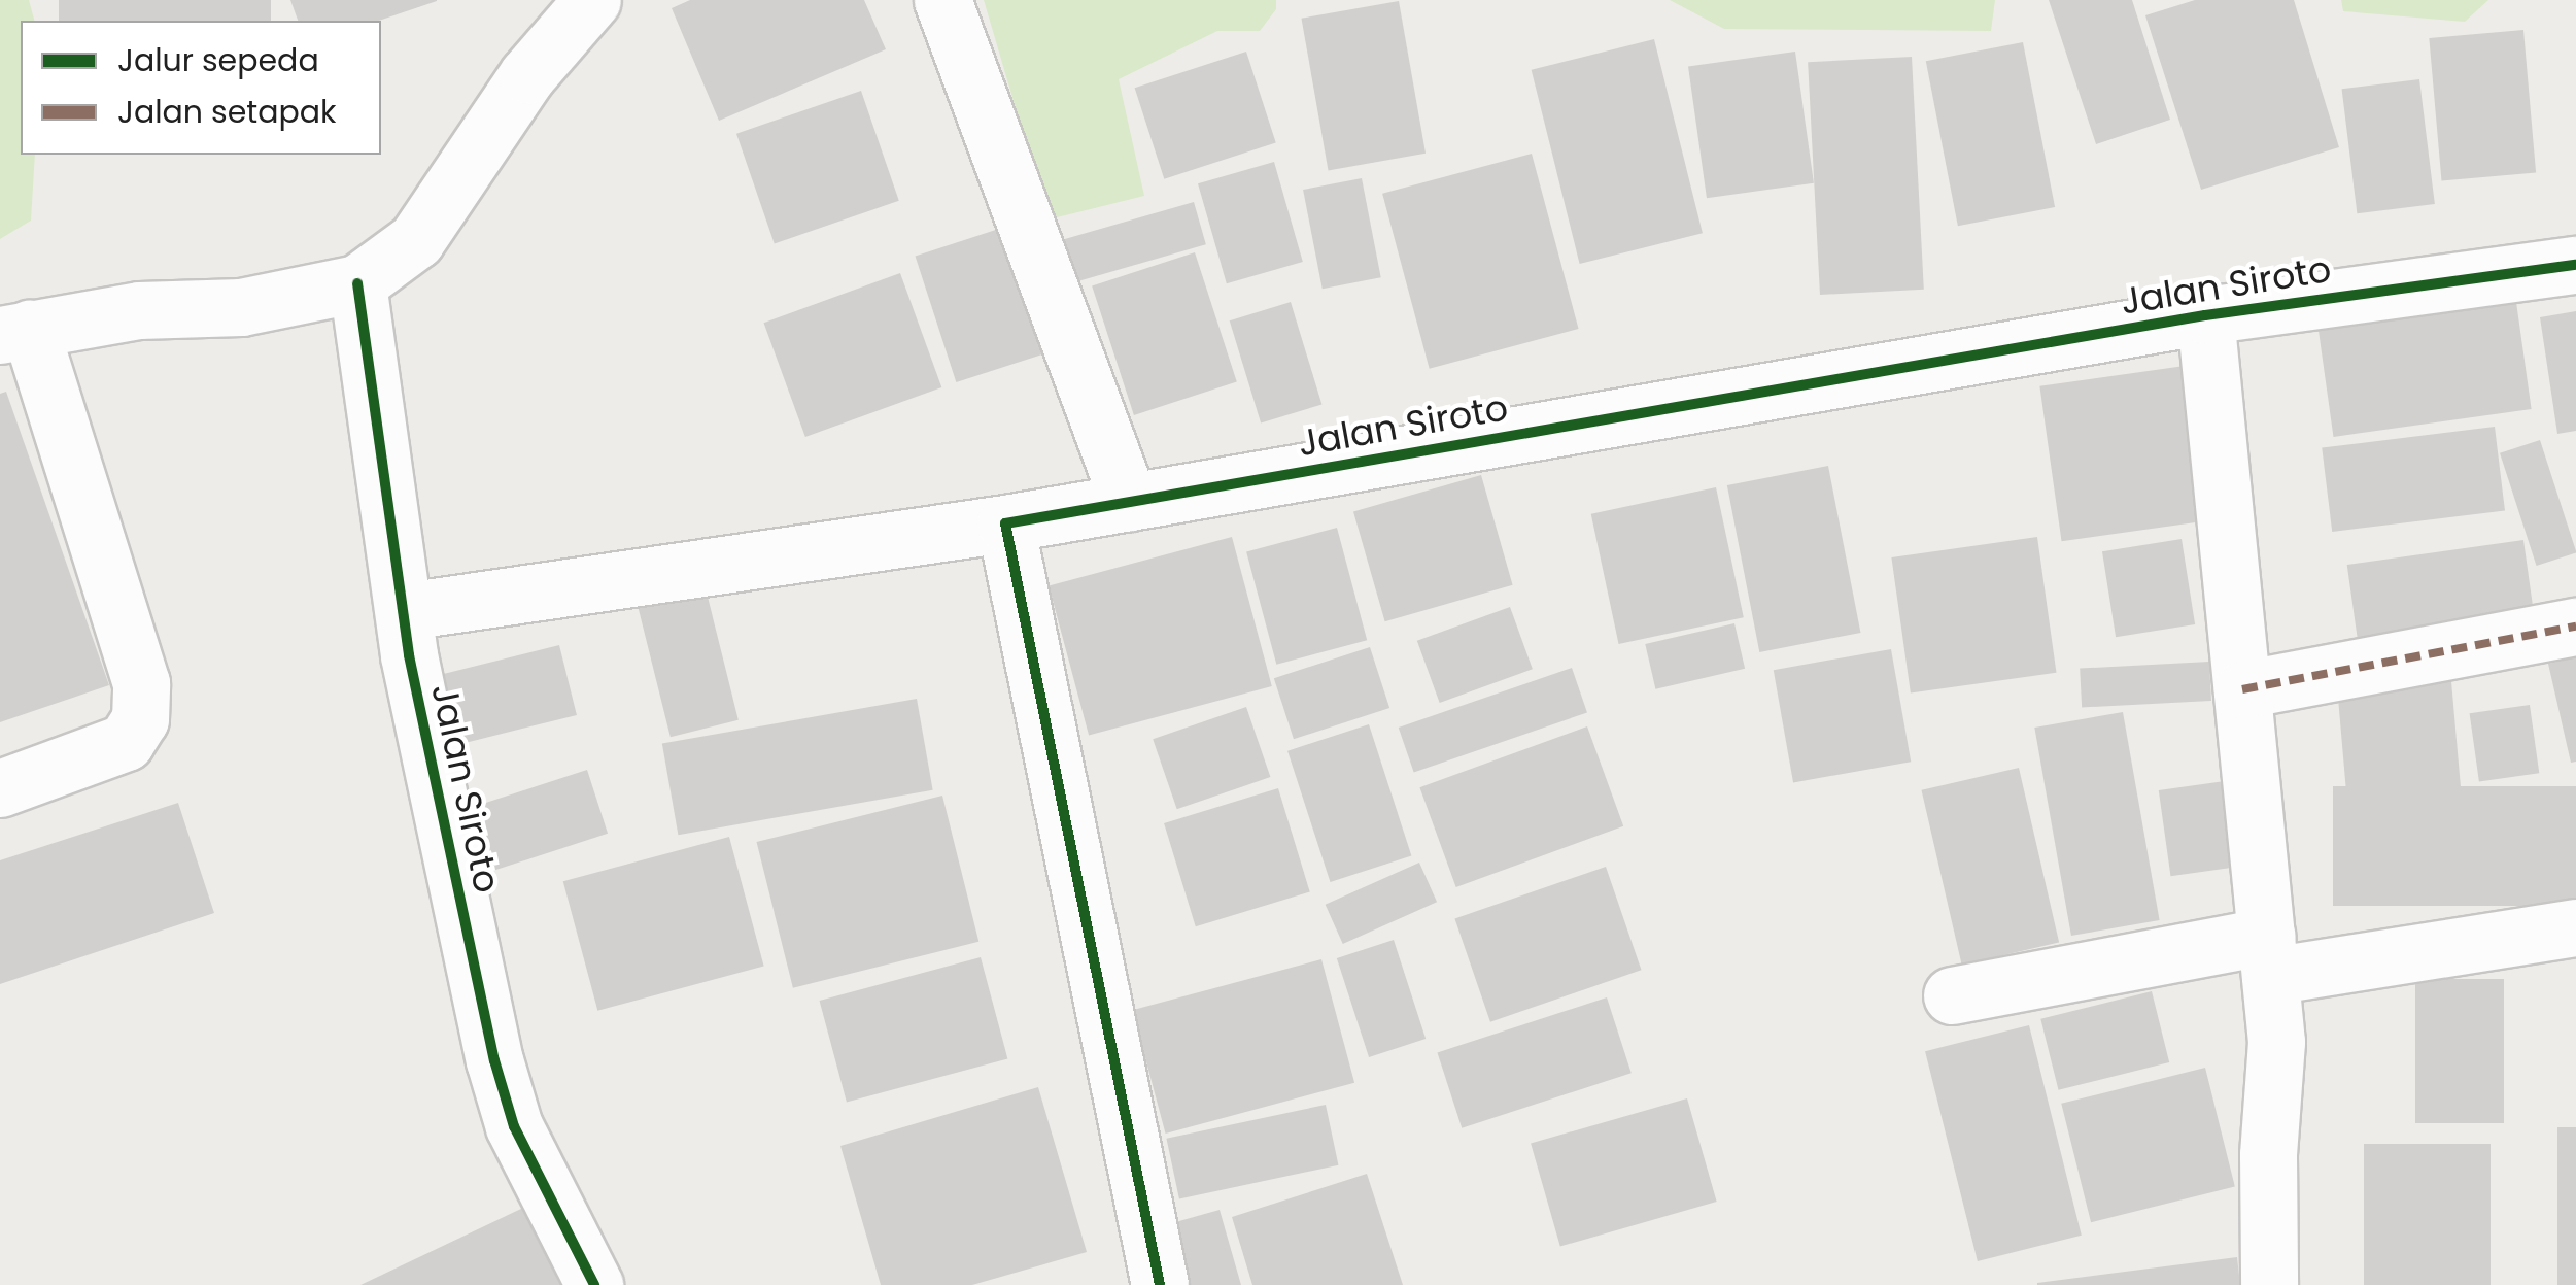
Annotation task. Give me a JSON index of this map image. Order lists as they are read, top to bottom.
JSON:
{
  "streets": {
    "street": ["Jalan Siroto"]
  },
  "legend": ["Jalur sepeda", "Jalan setapak"]
}
